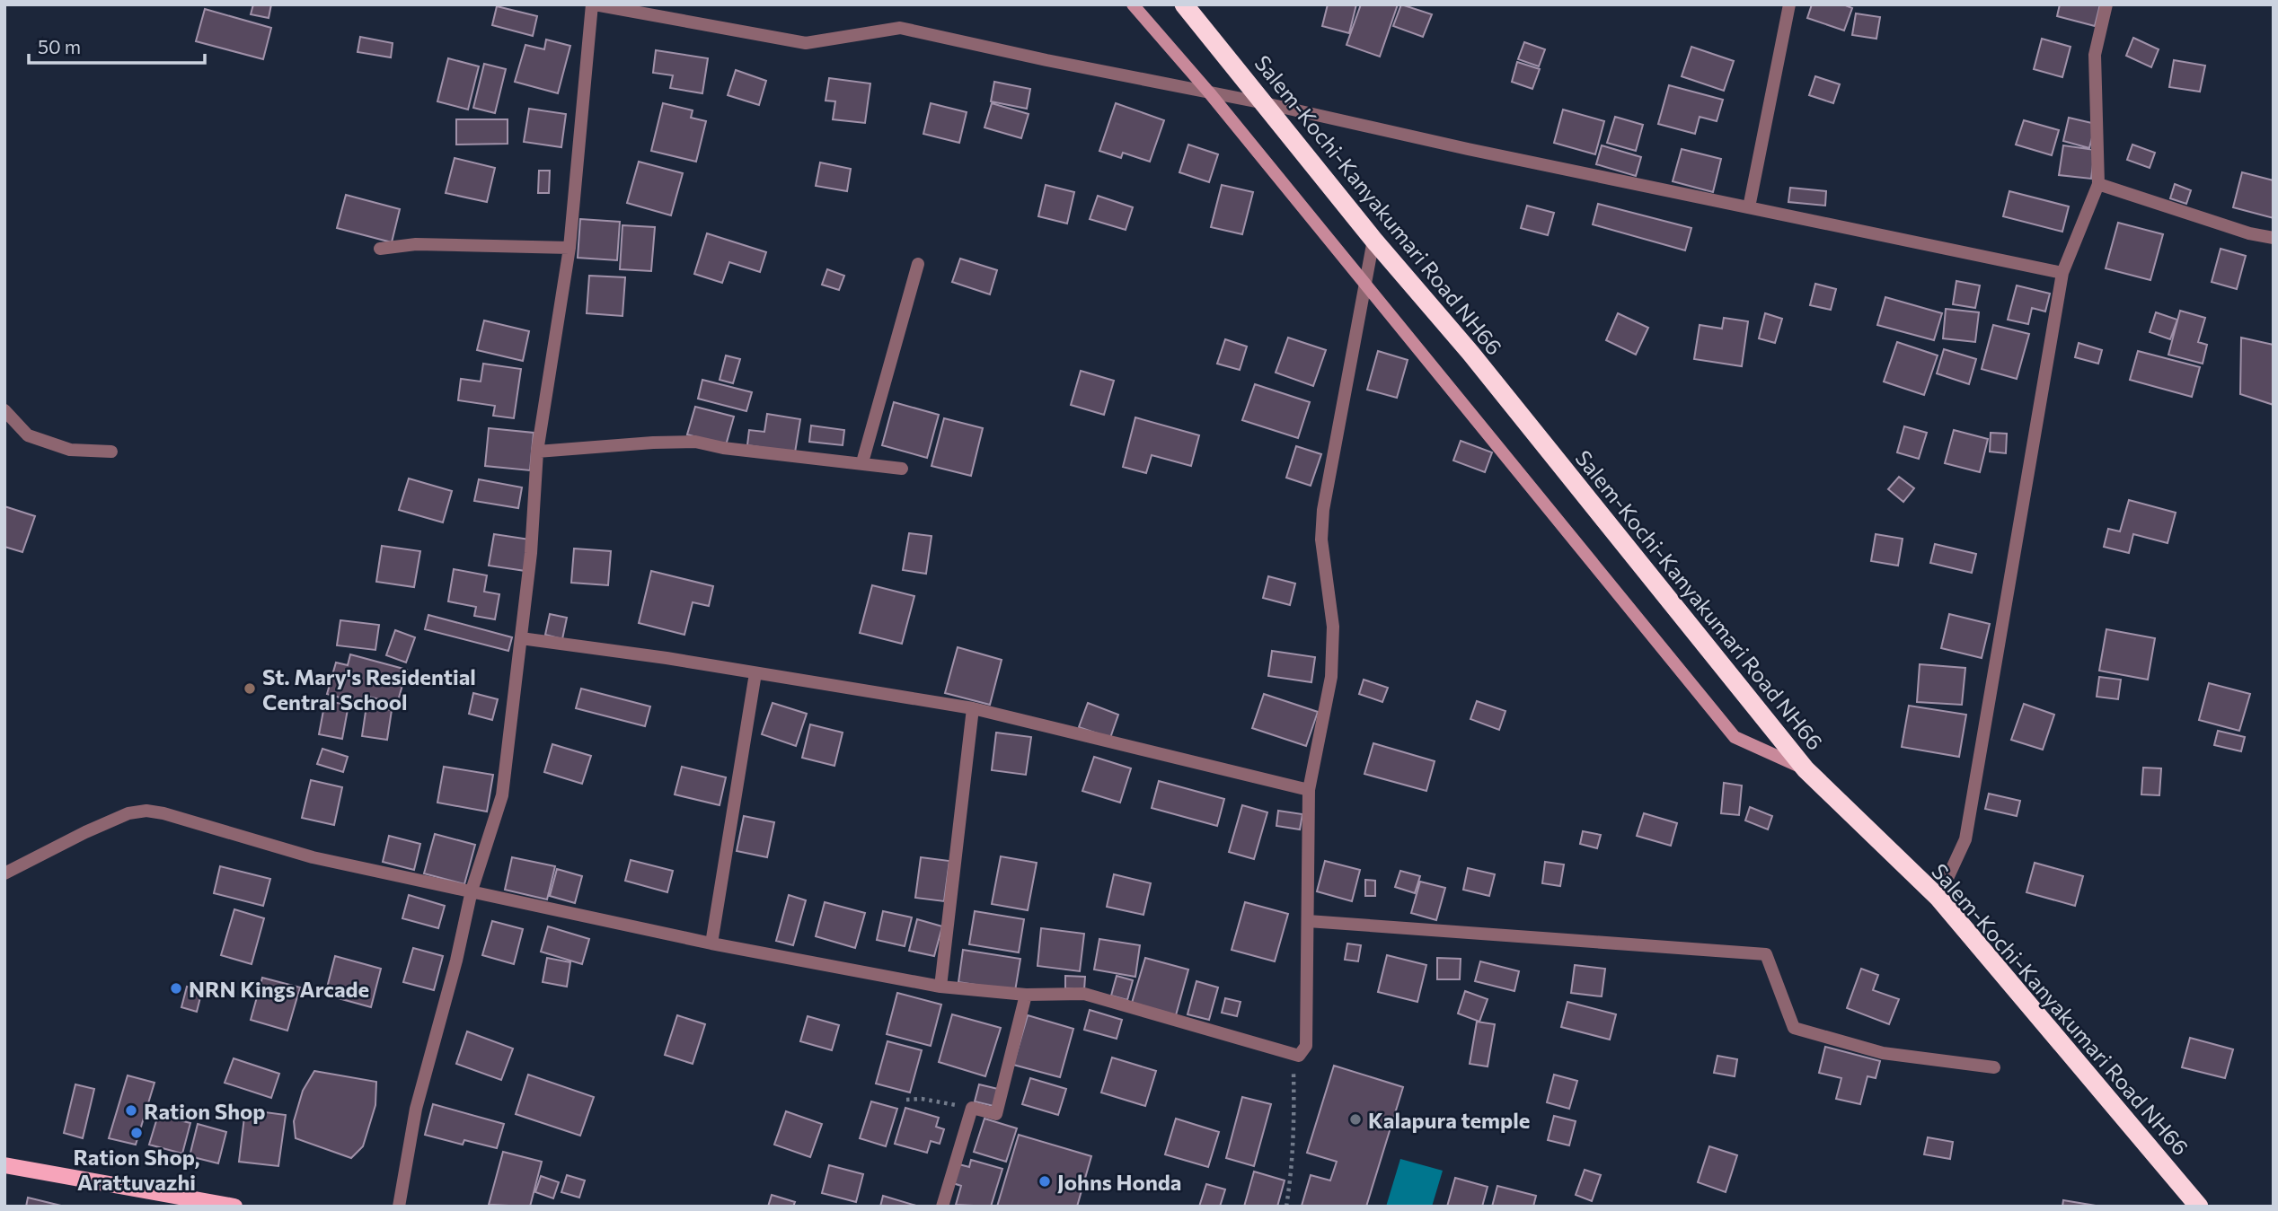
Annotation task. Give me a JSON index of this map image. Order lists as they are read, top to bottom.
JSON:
{
  "streets": {
    "highway": ["Salem-Kochi-Kanyakumari Road NH66"]
  },
  "places": [
    "St. Mary's Residential Central School",
    "NRN Kings Arcade",
    "Ration Shop",
    "Kalapura temple",
    "Ration Shop, Arattuvazhi",
    "Johns Honda"
  ],
  "scale_bar": "50 m"
}
